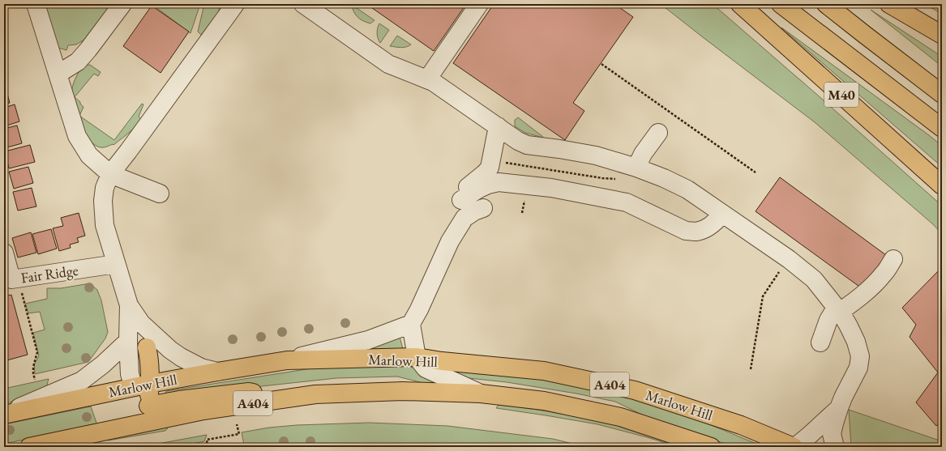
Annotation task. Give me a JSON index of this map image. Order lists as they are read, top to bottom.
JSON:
{
  "streets": {
    "main road": ["M40", "Marlow Hill", "A404"],
    "street": ["Fair Ridge"]
  },
  "crossings": [
    ["Marlow Hill", "A404"]
  ]
}
